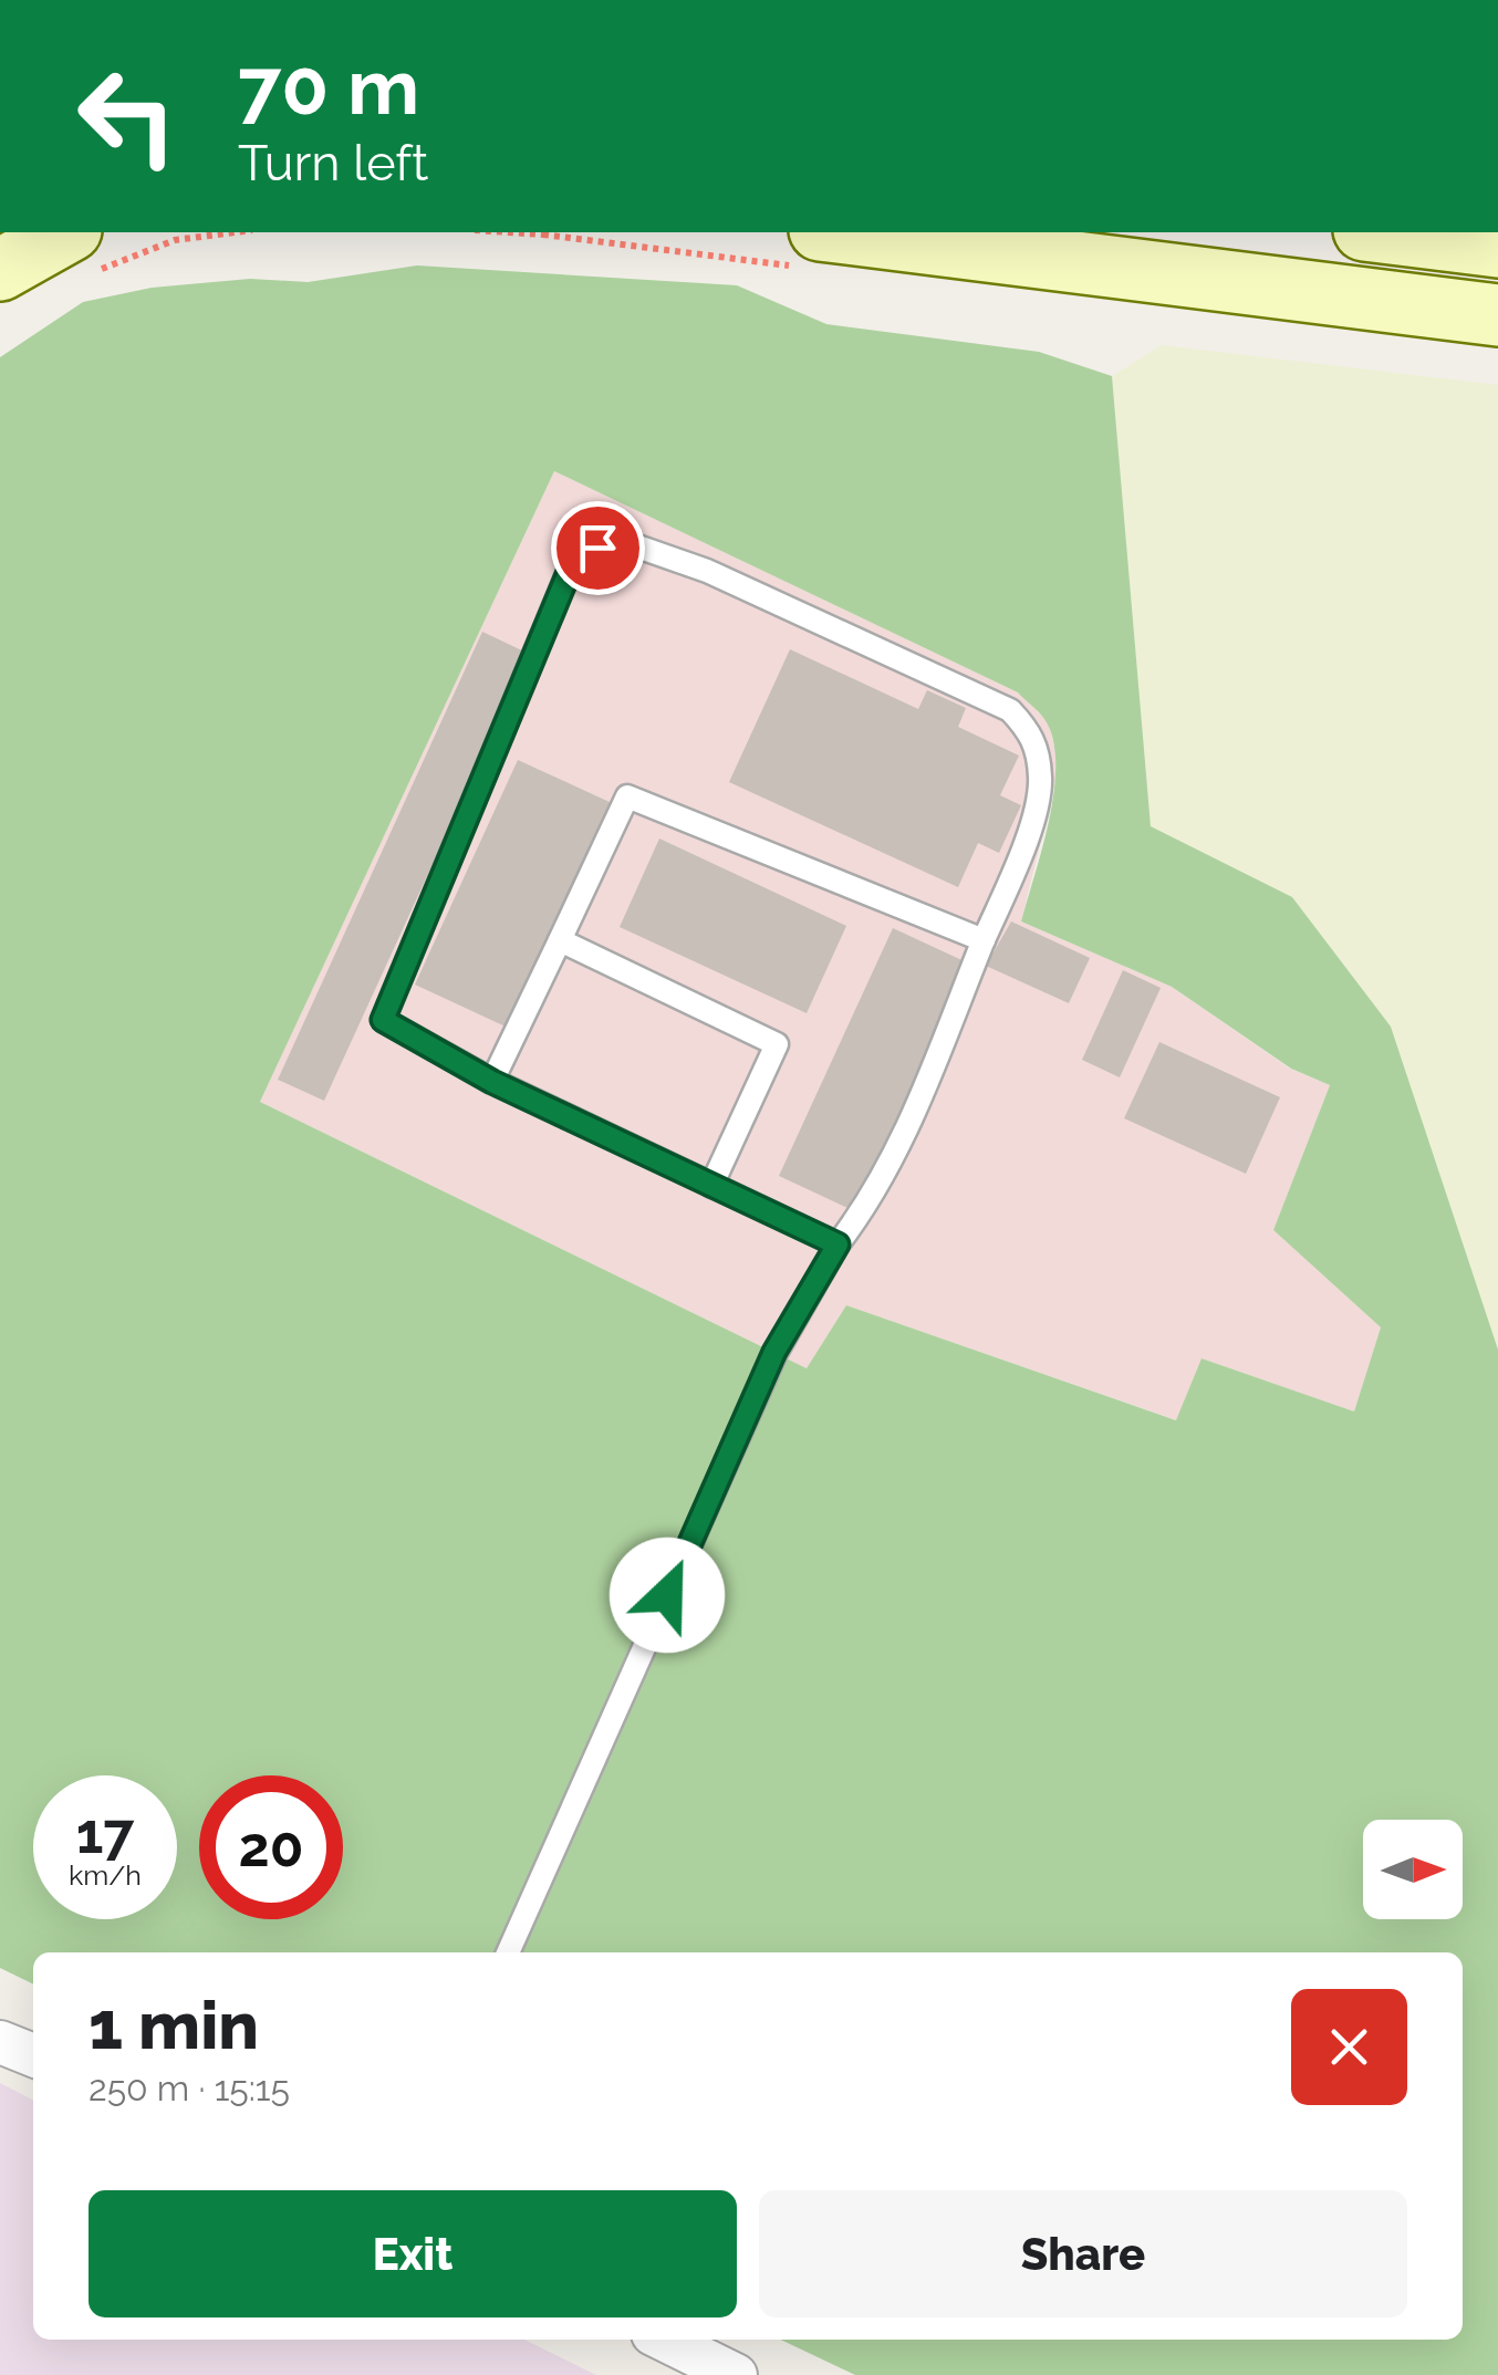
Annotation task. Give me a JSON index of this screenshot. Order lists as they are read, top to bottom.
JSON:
{
  "north": "right",
  "page": {
    "turn": ["70 m", "Turn left"],
    "speed": "17 km/h",
    "limit": "20",
    "heading": ["1 min", "250 m · 15:15"],
    "buttons": ["Exit", "Share"]
  }
}
